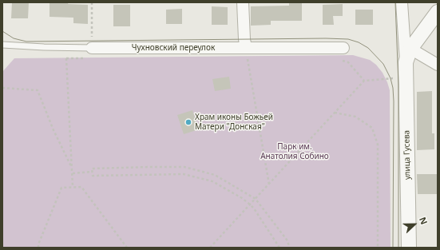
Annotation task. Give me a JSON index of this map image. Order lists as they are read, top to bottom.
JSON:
{
  "streets": {
    "street": ["Чухновский переулок", "улица Гусева"]
  },
  "parks": ["Парк им. Анатолия Собино"],
  "places": ["Храм иконы Божьей Матери \"Донская\""],
  "north": "right"
}
